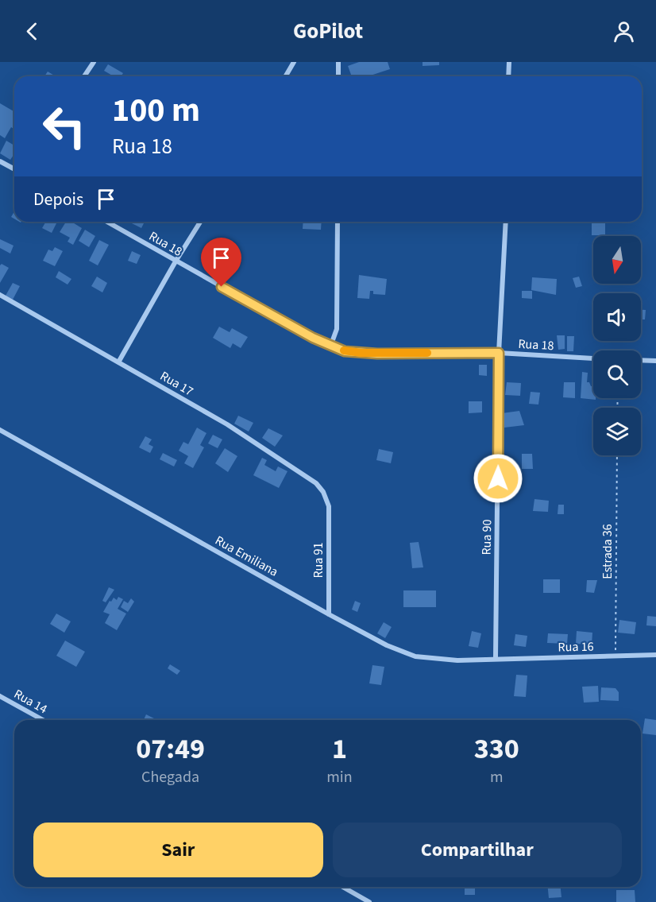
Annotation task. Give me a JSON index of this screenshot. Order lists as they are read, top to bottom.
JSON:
{
  "streets": {
    "street": [
      "Rua 18",
      "Rua 17",
      "Rua 90",
      "Rua Emiliana",
      "Rua 91",
      "Rua 16",
      "Rua 14"
    ],
    "path": ["Estrada 36"]
  },
  "crossings": [
    ["Rua 18", "Rua 90"],
    ["Rua 17", "Rua 91"],
    ["Rua 90", "Rua Emiliana"],
    ["Rua 90", "Rua 16"],
    ["Estrada 36", "Rua 16"],
    ["Rua Emiliana", "Rua 91"],
    ["Rua Emiliana", "Rua 16"]
  ],
  "north": "bottom",
  "page": {
    "header": "GoPilot",
    "turn": ["100 m", "Rua 18"],
    "then": "Depois",
    "eta": [
      "07:49",
      "Chegada",
      "1",
      "min",
      "330",
      "m"
    ],
    "buttons": ["Sair", "Compartilhar"]
  }
}
